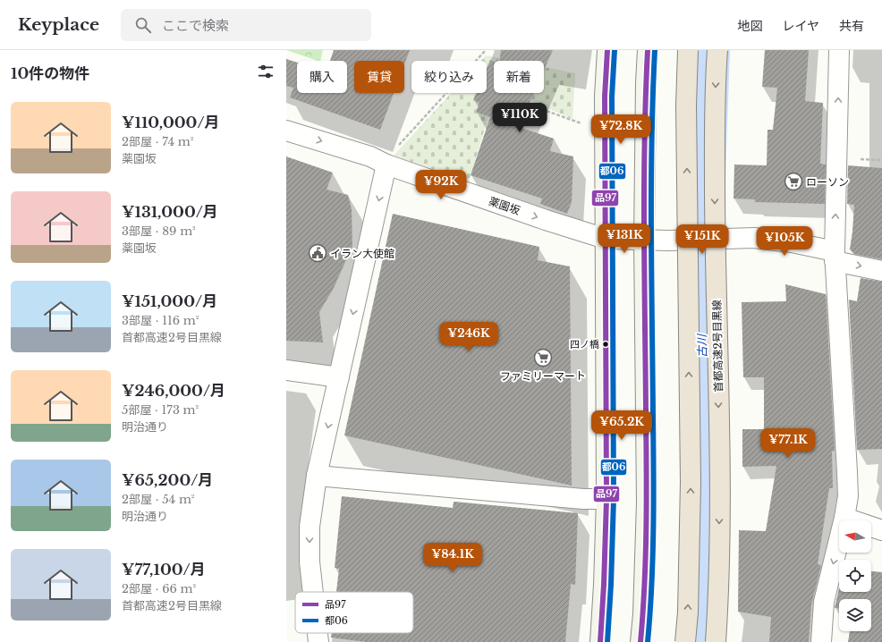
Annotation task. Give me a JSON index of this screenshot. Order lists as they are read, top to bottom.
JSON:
{
  "streets": {
    "highway": ["首都高速2号目黒線"],
    "street": ["薬園坂"]
  },
  "one_way": ["薬園坂"],
  "water": ["古川"],
  "places": {
    "supermarket": ["ローソン", "ファミリーマート"],
    "public building": ["イラン大使館"],
    "other": ["四ノ橋"]
  },
  "lines": ["transit line 品97", "transit line 都06"],
  "legend": ["品97", "都06"],
  "north": "left",
  "page": {
    "header": "Keyplace",
    "search": "ここで検索",
    "nav": ["地図", "レイヤ", "共有"],
    "heading": "10件の物件",
    "chip": [
      "購入",
      "賃貸",
      "絞り込み",
      "新着"
    ],
    "list": [
      {
        "name": "¥110,000/月",
        "note": "2部屋 · 74 m² · 薬園坂"
      },
      {
        "name": "¥131,000/月",
        "note": "3部屋 · 89 m² · 薬園坂"
      },
      {
        "name": "¥151,000/月",
        "note": "3部屋 · 116 m² · 首都高速2号目黒線"
      },
      {
        "name": "¥246,000/月",
        "note": "5部屋 · 173 m² · 明治通り"
      },
      {
        "name": "¥65,200/月",
        "note": "2部屋 · 54 m² · 明治通り"
      },
      {
        "name": "¥77,100/月",
        "note": "2部屋 · 66 m² · 首都高速2号目黒線"
      }
    ],
    "price": [
      "¥110K",
      "¥72.8K",
      "¥92K",
      "¥131K",
      "¥151K",
      "¥105K",
      "¥246K",
      "¥65.2K",
      "¥77.1K",
      "¥84.1K"
    ]
  }
}
